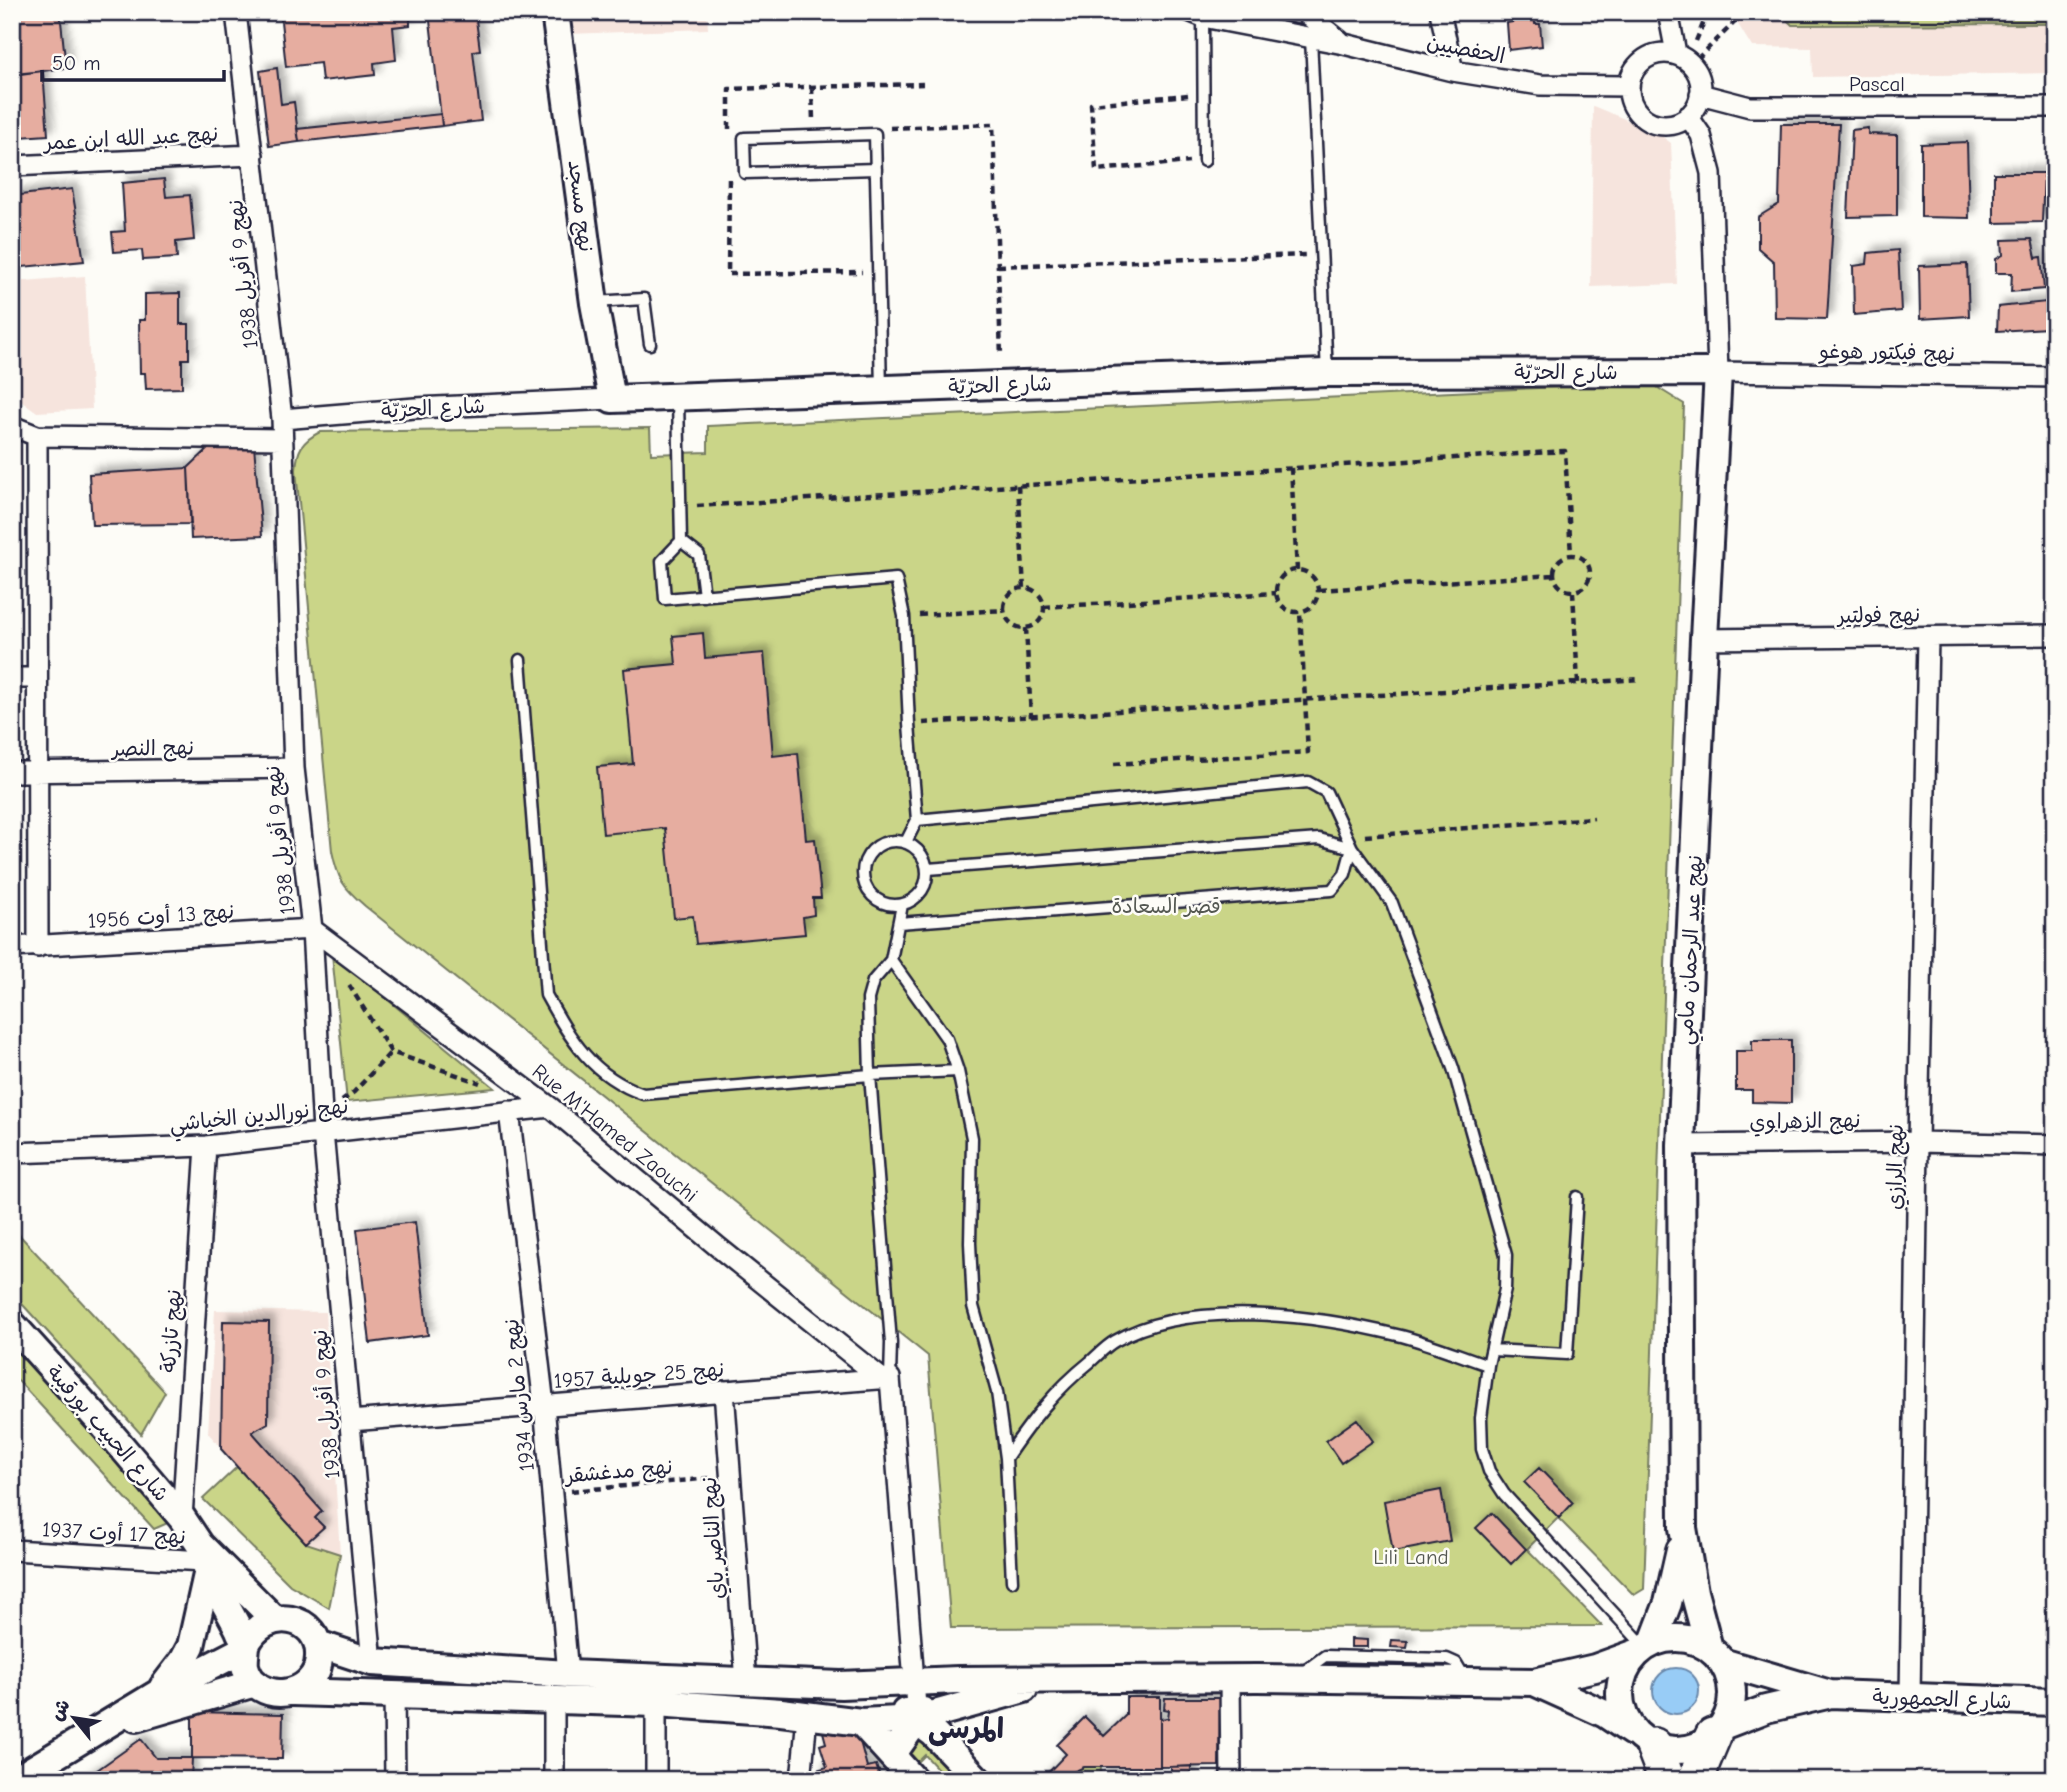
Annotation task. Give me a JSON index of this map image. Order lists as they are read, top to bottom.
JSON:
{
  "streets": {
    "main road": [
      "نهج مسجد",
      "شارع الحرّيّة",
      "نهج عبد الرحمان مامي",
      "شارع الحبيب بورقيبة",
      "شارع الجمهورية"
    ],
    "street": [
      "الحفصيين",
      "Pascal",
      "نهج عبد الله ابن عمر",
      "نهج 9 أفريل 1938",
      "نهج فيكتور هوغو",
      "نهج فولتير",
      "نهج النصر",
      "نهج 13 أوت 1956",
      "نهج نورالدين الخياشي",
      "نهج الزهراوي",
      "Rue M'Hamed Zaouchi",
      "نهج الرازي",
      "نهج تازركة",
      "نهج 25 جويلية 1957",
      "نهج 2 مارس 1934",
      "نهج 17 أوت 1937",
      "نهج الناصر باي"
    ],
    "path": ["نهج مدغشقر"]
  },
  "crossings": [
    ["الحفصيين", "Pascal"],
    ["نهج عبد الله ابن عمر", "نهج 9 أفريل 1938"],
    ["نهج مسجد", "شارع الحرّيّة"],
    ["نهج 9 أفريل 1938", "شارع الحرّيّة"],
    ["نهج 9 أفريل 1938", "نهج النصر"],
    ["نهج 9 أفريل 1938", "نهج 13 أوت 1956"],
    ["نهج 9 أفريل 1938", "نهج نورالدين الخياشي"],
    ["نهج 9 أفريل 1938", "Rue M'Hamed Zaouchi"],
    ["نهج 9 أفريل 1938", "نهج 25 جويلية 1957"],
    ["نهج فيكتور هوغو", "شارع الحرّيّة"],
    ["نهج فيكتور هوغو", "نهج عبد الرحمان مامي"],
    ["شارع الحرّيّة", "نهج عبد الرحمان مامي"],
    ["نهج فولتير", "نهج عبد الرحمان مامي"],
    ["نهج فولتير", "نهج الرازي"],
    ["نهج 13 أوت 1956", "Rue M'Hamed Zaouchi"],
    ["نهج عبد الرحمان مامي", "نهج الزهراوي"],
    ["نهج نورالدين الخياشي", "Rue M'Hamed Zaouchi"],
    ["نهج نورالدين الخياشي", "نهج تازركة"],
    ["نهج نورالدين الخياشي", "نهج 2 مارس 1934"],
    ["نهج الزهراوي", "نهج الرازي"],
    ["Rue M'Hamed Zaouchi", "نهج 25 جويلية 1957"],
    ["نهج الرازي", "شارع الجمهورية"],
    ["نهج تازركة", "شارع الحبيب بورقيبة"],
    ["نهج 25 جويلية 1957", "نهج 2 مارس 1934"],
    ["نهج 25 جويلية 1957", "نهج الناصر باي"],
    ["نهج 2 مارس 1934", "نهج مدغشقر"],
    ["شارع الحبيب بورقيبة", "نهج 17 أوت 1937"],
    ["نهج مدغشقر", "نهج الناصر باي"]
  ],
  "districts": ["المرسى"],
  "parks": ["قصر السعادة", "Lili Land"],
  "scale_bar": "50 m",
  "north": "top left"
}
